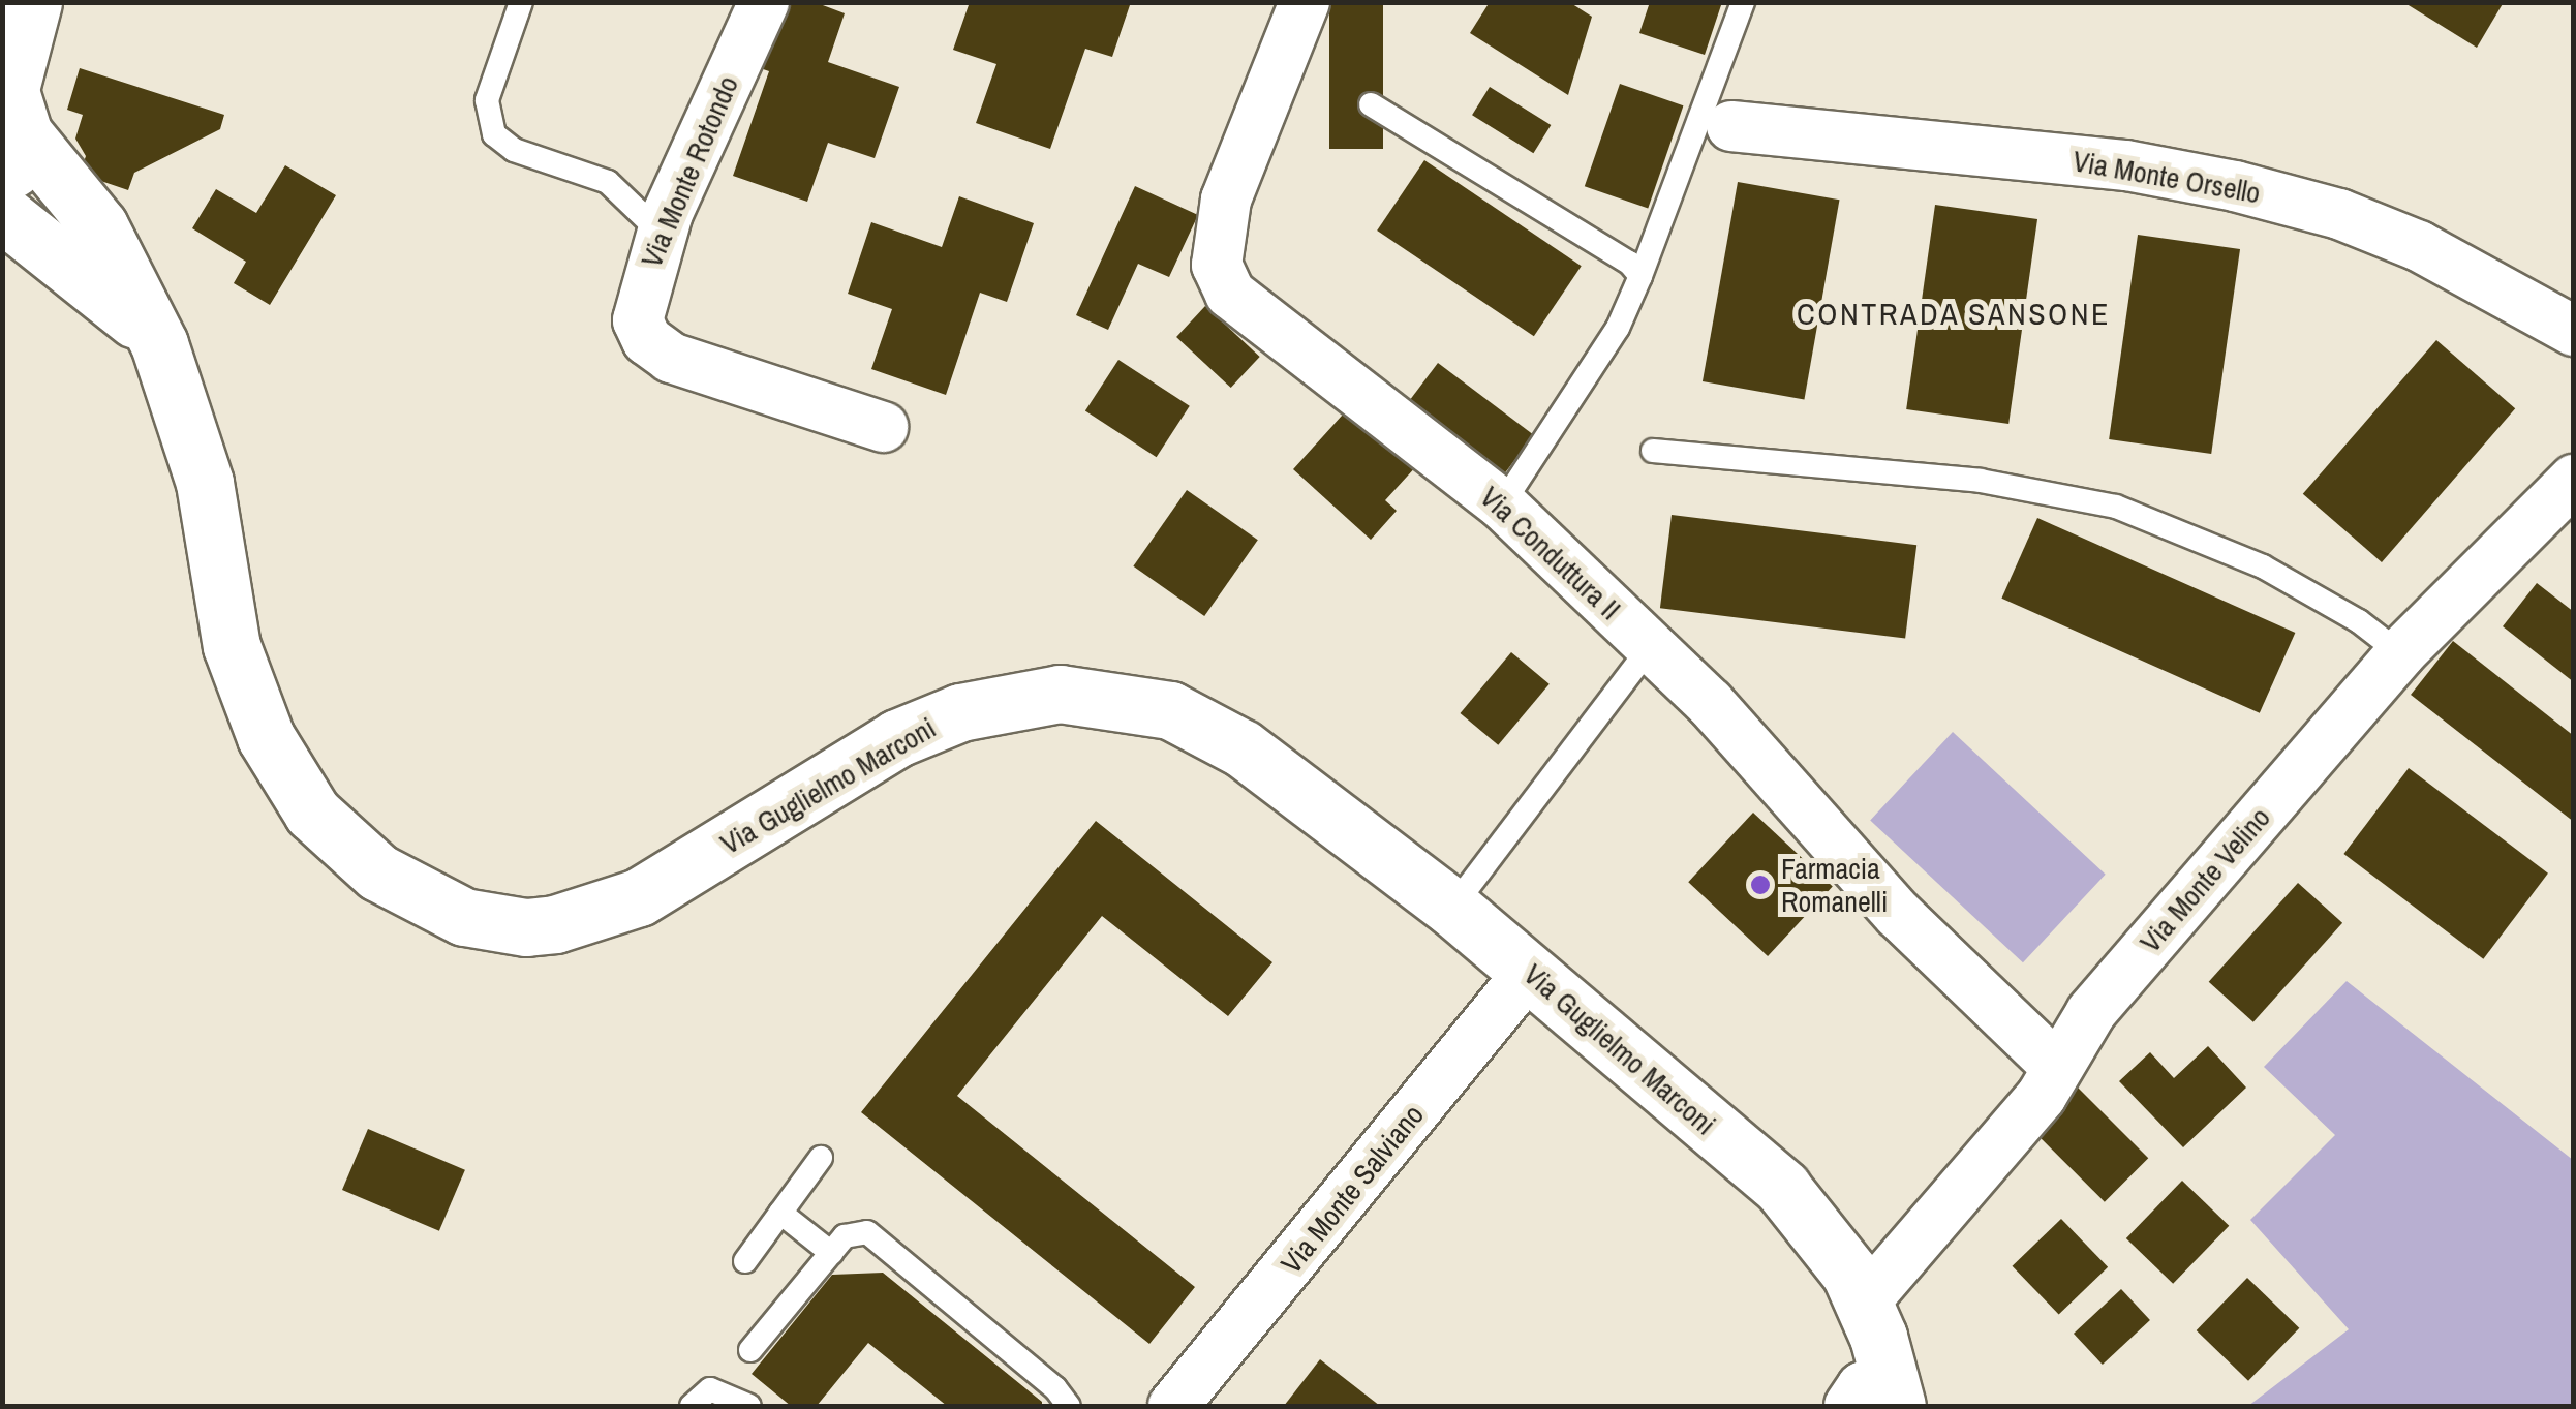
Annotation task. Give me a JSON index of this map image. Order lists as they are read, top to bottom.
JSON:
{
  "streets": {
    "main road": ["Via Guglielmo Marconi"],
    "street": [
      "Via Monte Rotondo",
      "Via Monte Orsello",
      "Via Conduttura II",
      "Via Monte Velino",
      "Via Monte Salviano"
    ]
  },
  "crossings": [
    ["Via Conduttura II", "Via Monte Velino"],
    ["Via Guglielmo Marconi", "Via Monte Velino"],
    ["Via Guglielmo Marconi", "Via Monte Salviano"]
  ],
  "districts": ["CONTRADA SANSONE"],
  "places": ["Farmacia Romanelli"]
}
